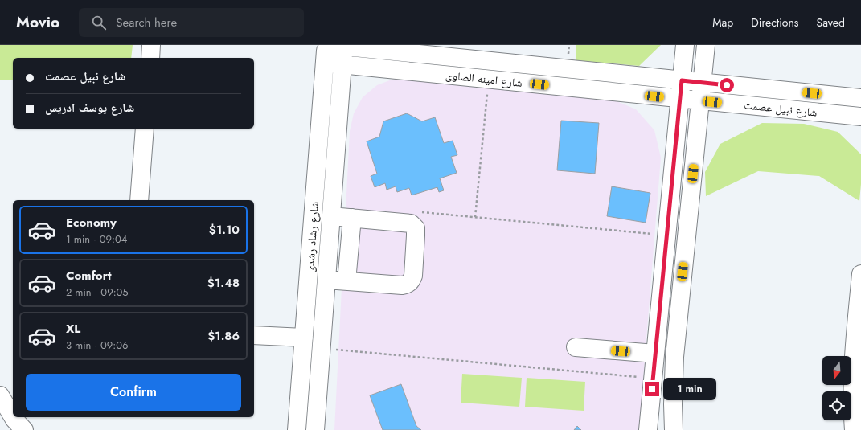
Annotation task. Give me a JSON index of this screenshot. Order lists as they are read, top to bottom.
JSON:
{
  "streets": {
    "street": ["شارع امينه الصاوى", "شارع نبيل عصمت", "شارع رشاد رشدى"]
  },
  "crossings": [
    ["شارع امينه الصاوى", "شارع نبيل عصمت"],
    ["شارع امينه الصاوى", "شارع رشاد رشدى"]
  ],
  "north": "bottom",
  "page": {
    "header": "Movio",
    "search": "Search here",
    "nav": ["Map", "Directions", "Saved"],
    "banner": ["شارع نبيل عصمت", "شارع يوسف ادريس"],
    "list": [
      {
        "name": "Economy",
        "note": "1 min · 09:04",
        "value": "$1.10"
      },
      {
        "name": "Comfort",
        "note": "2 min · 09:05",
        "value": "$1.48"
      },
      {
        "name": "XL",
        "note": "3 min · 09:06",
        "value": "$1.86"
      }
    ],
    "buttons": "Confirm",
    "bubble": "1 min"
  }
}
